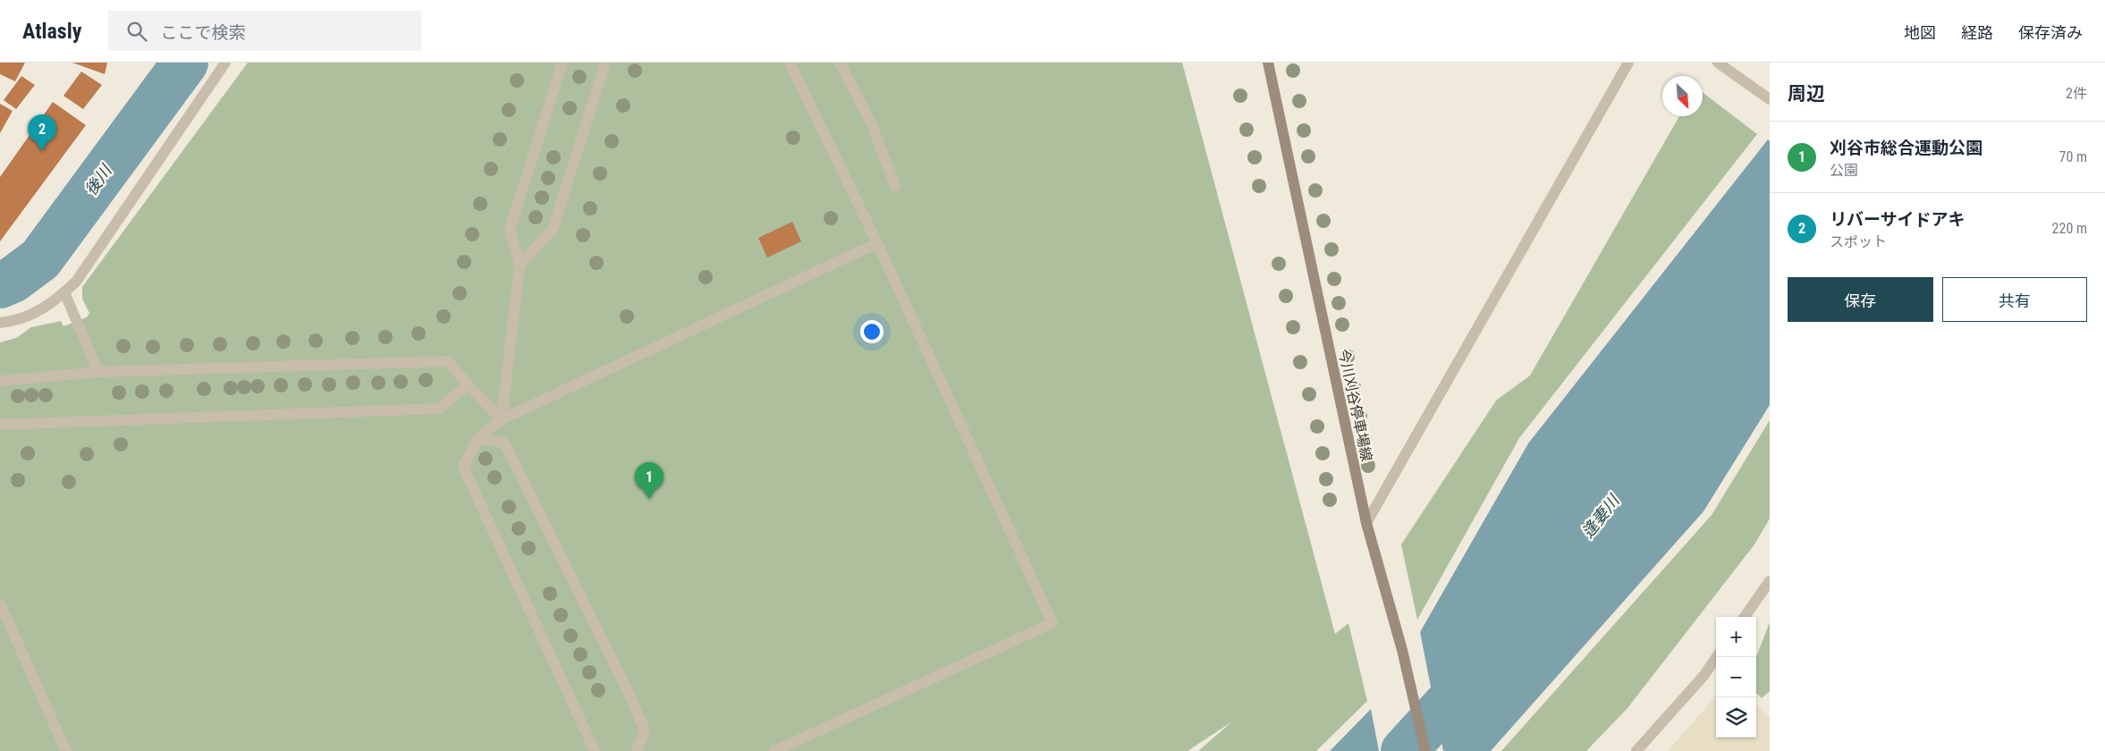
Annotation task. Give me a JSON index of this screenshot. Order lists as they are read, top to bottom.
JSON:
{
  "streets": {
    "main road": ["今川刈谷停車場線"]
  },
  "water": ["後川", "逢妻川"],
  "north": "bottom right",
  "page": {
    "header": "Atlasly",
    "search": "ここで検索",
    "nav": ["地図", "経路", "保存済み"],
    "heading": ["周辺", "2件"],
    "pins": ["2", "1"],
    "list": [
      {
        "mark": "1",
        "name": "刈谷市総合運動公園",
        "note": "公園",
        "value": "70 m"
      },
      {
        "mark": "2",
        "name": "リバーサイドアキ",
        "note": "スポット",
        "value": "220 m"
      }
    ],
    "buttons": ["保存", "共有"],
    "map_buttons": ["+", "−"]
  }
}
